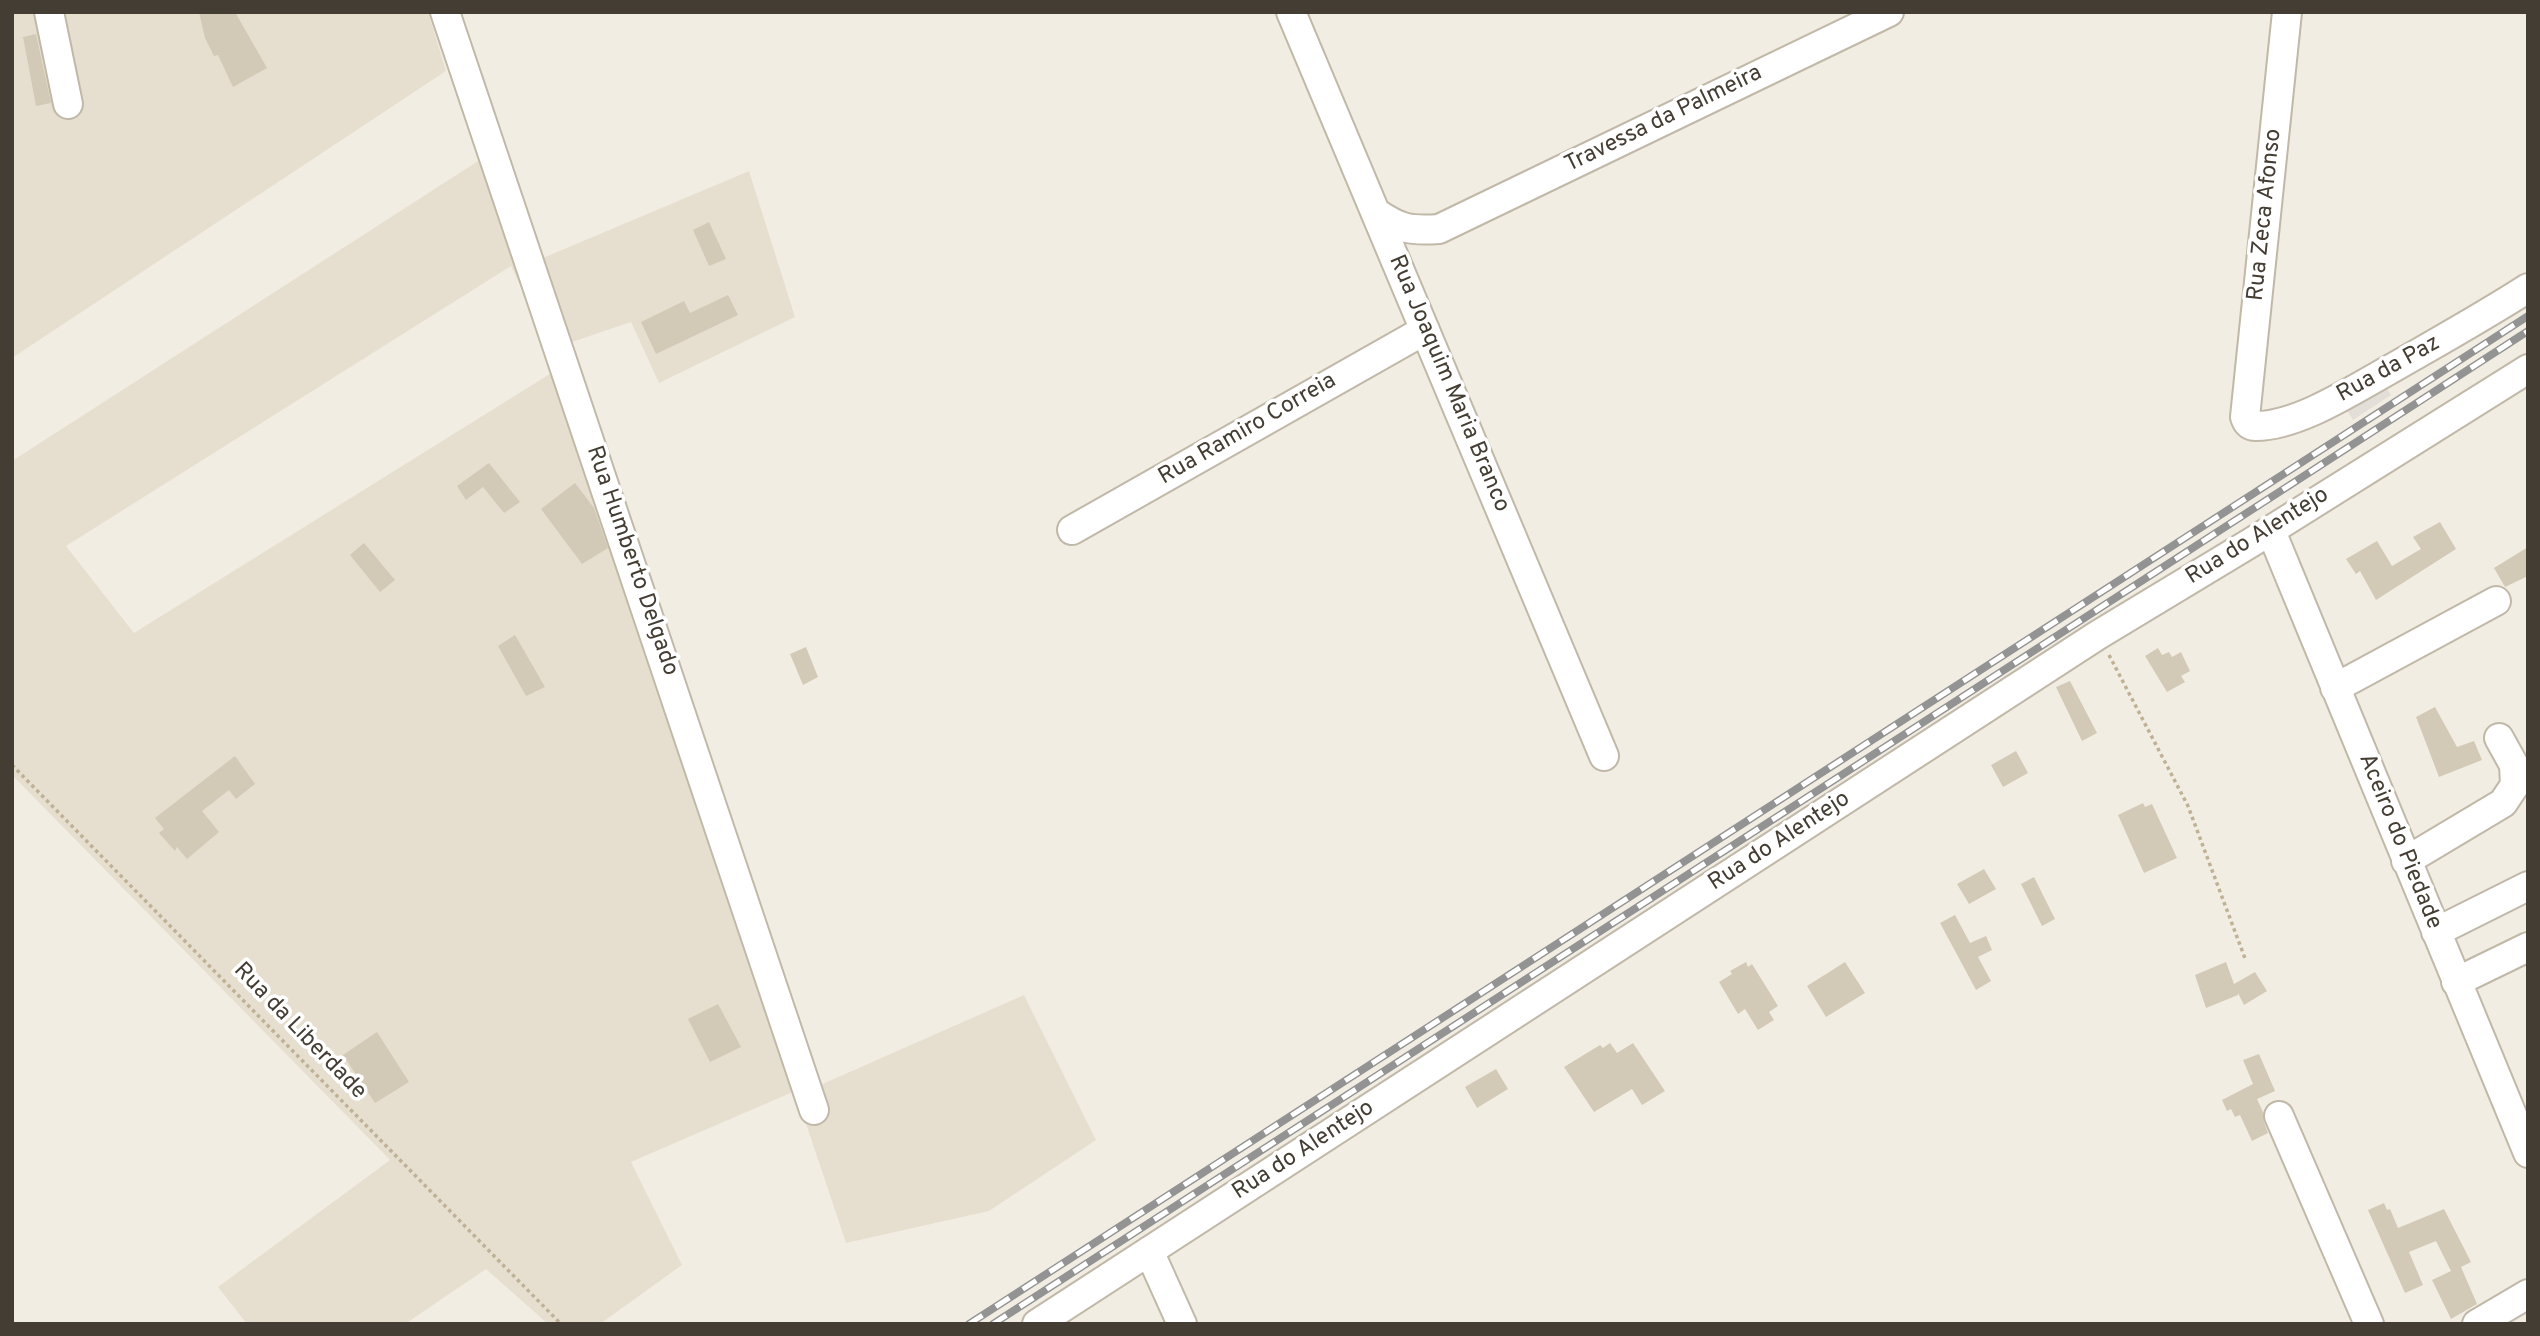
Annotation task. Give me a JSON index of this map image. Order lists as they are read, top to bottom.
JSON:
{
  "streets": {
    "street": [
      "Travessa da Palmeira",
      "Rua Zeca Afonso",
      "Rua da Paz",
      "Rua Joaquim Maria Branco",
      "Rua Ramiro Correia",
      "Rua do Alentejo",
      "Rua Humberto Delgado",
      "Aceiro do Piedade"
    ],
    "path": ["Rua da Liberdade"]
  },
  "crossings": [
    ["Travessa da Palmeira", "Rua Joaquim Maria Branco"],
    ["Rua Zeca Afonso", "Rua da Paz"],
    ["Rua Joaquim Maria Branco", "Rua Ramiro Correia"],
    ["Rua do Alentejo", "Aceiro do Piedade"]
  ]
}
